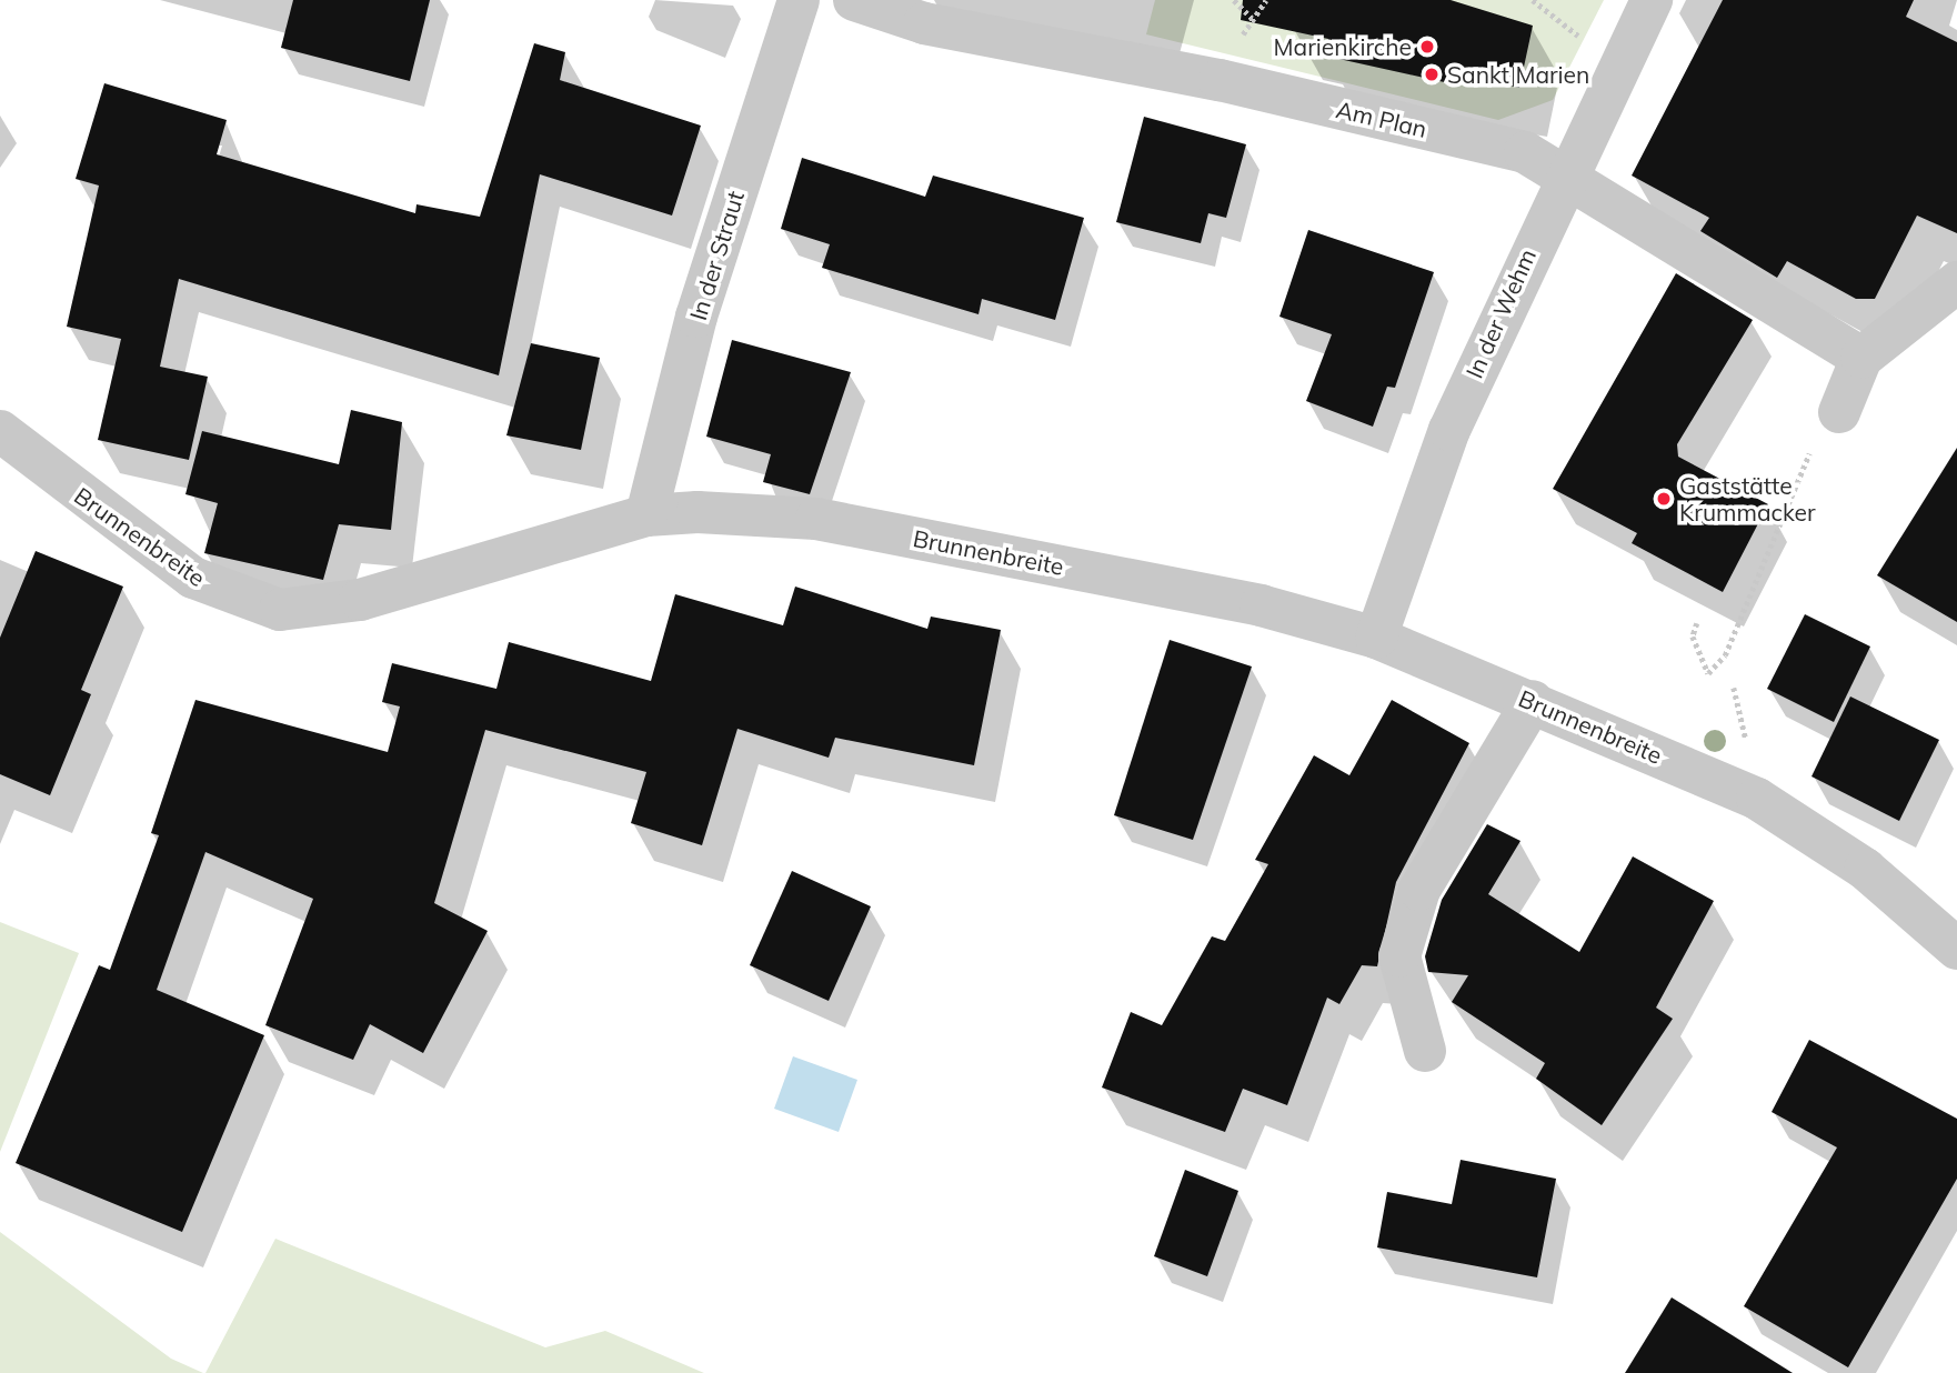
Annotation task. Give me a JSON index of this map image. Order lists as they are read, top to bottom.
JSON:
{
  "streets": {
    "street": [
      "Am Plan",
      "In der Straut",
      "In der Wehm",
      "Brunnenbreite"
    ]
  },
  "crossings": [
    ["Am Plan", "In der Wehm"],
    ["In der Straut", "Brunnenbreite"],
    ["In der Wehm", "Brunnenbreite"]
  ],
  "places": ["Marienkirche", "Sankt Marien", "Gaststätte Krummacker"]
}
